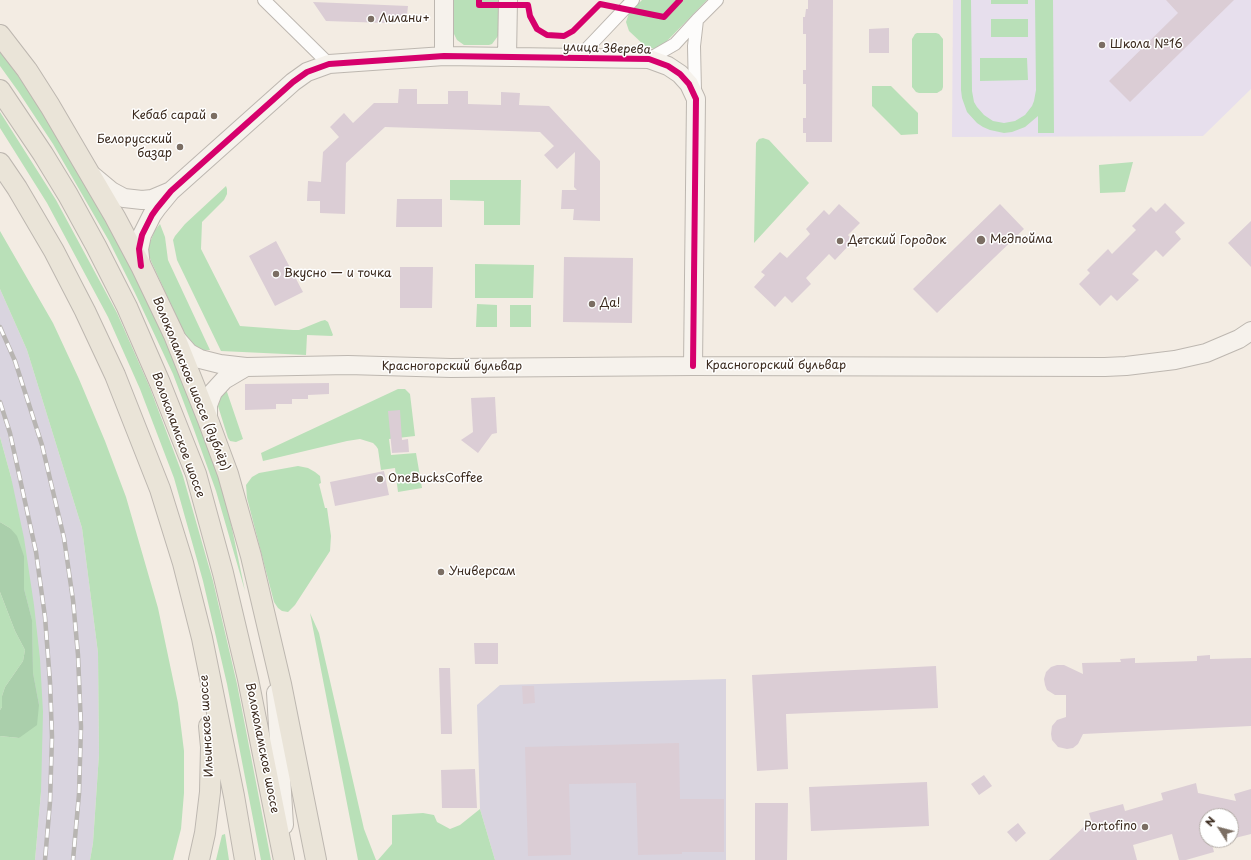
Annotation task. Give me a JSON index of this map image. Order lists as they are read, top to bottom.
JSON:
{
  "streets": {
    "main road": [
      "улица Зверева",
      "Красногорский бульвар",
      "Волоколамское шоссе (дублёр)",
      "Волоколамское шоссе",
      "Ильинское шоссе"
    ]
  },
  "crossings": [
    ["улица Зверева", "Красногорский бульвар"],
    ["Красногорский бульвар", "Волоколамское шоссе (дублёр)"]
  ],
  "places": [
    "Лилани+",
    "Школа №16",
    "Кебаб сарай",
    "Белорусский базар",
    "Медпойма",
    "Детский Городок",
    "Вкусно — и точка",
    "Да!",
    "OneBucksCoffee",
    "Универсам",
    "Portofino"
  ],
  "north": "top left"
}
